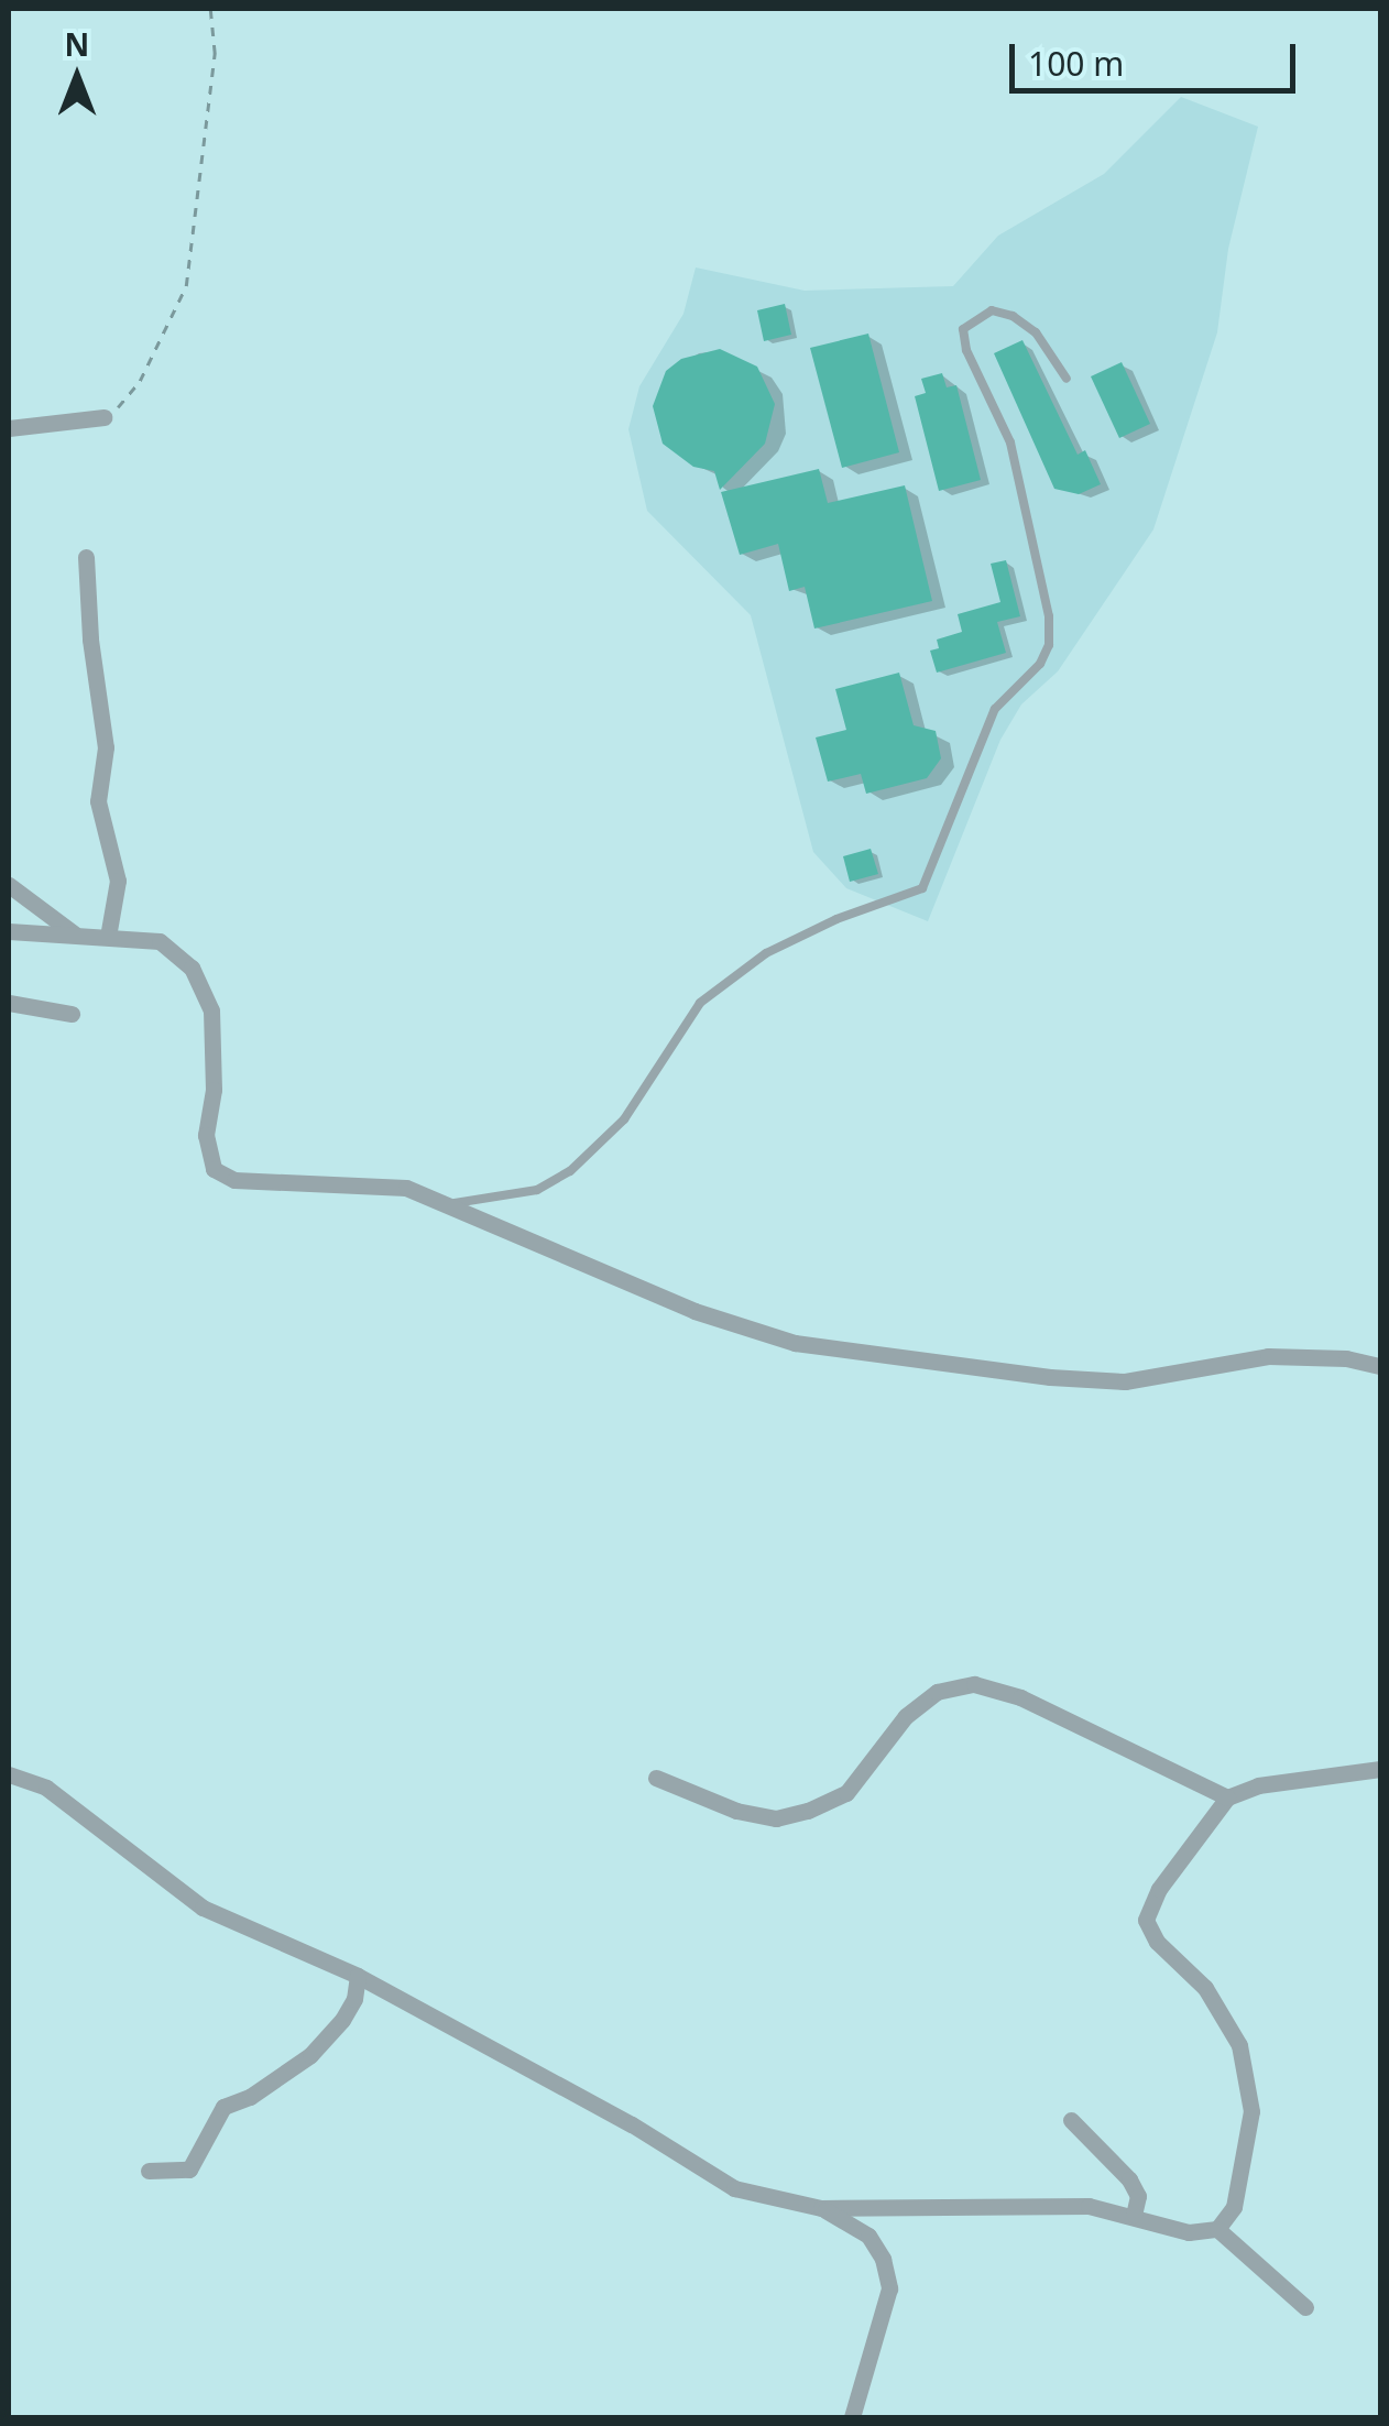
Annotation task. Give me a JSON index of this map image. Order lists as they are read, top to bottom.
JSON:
{
  "scale_bar": "100 m",
  "north": "top"
}
